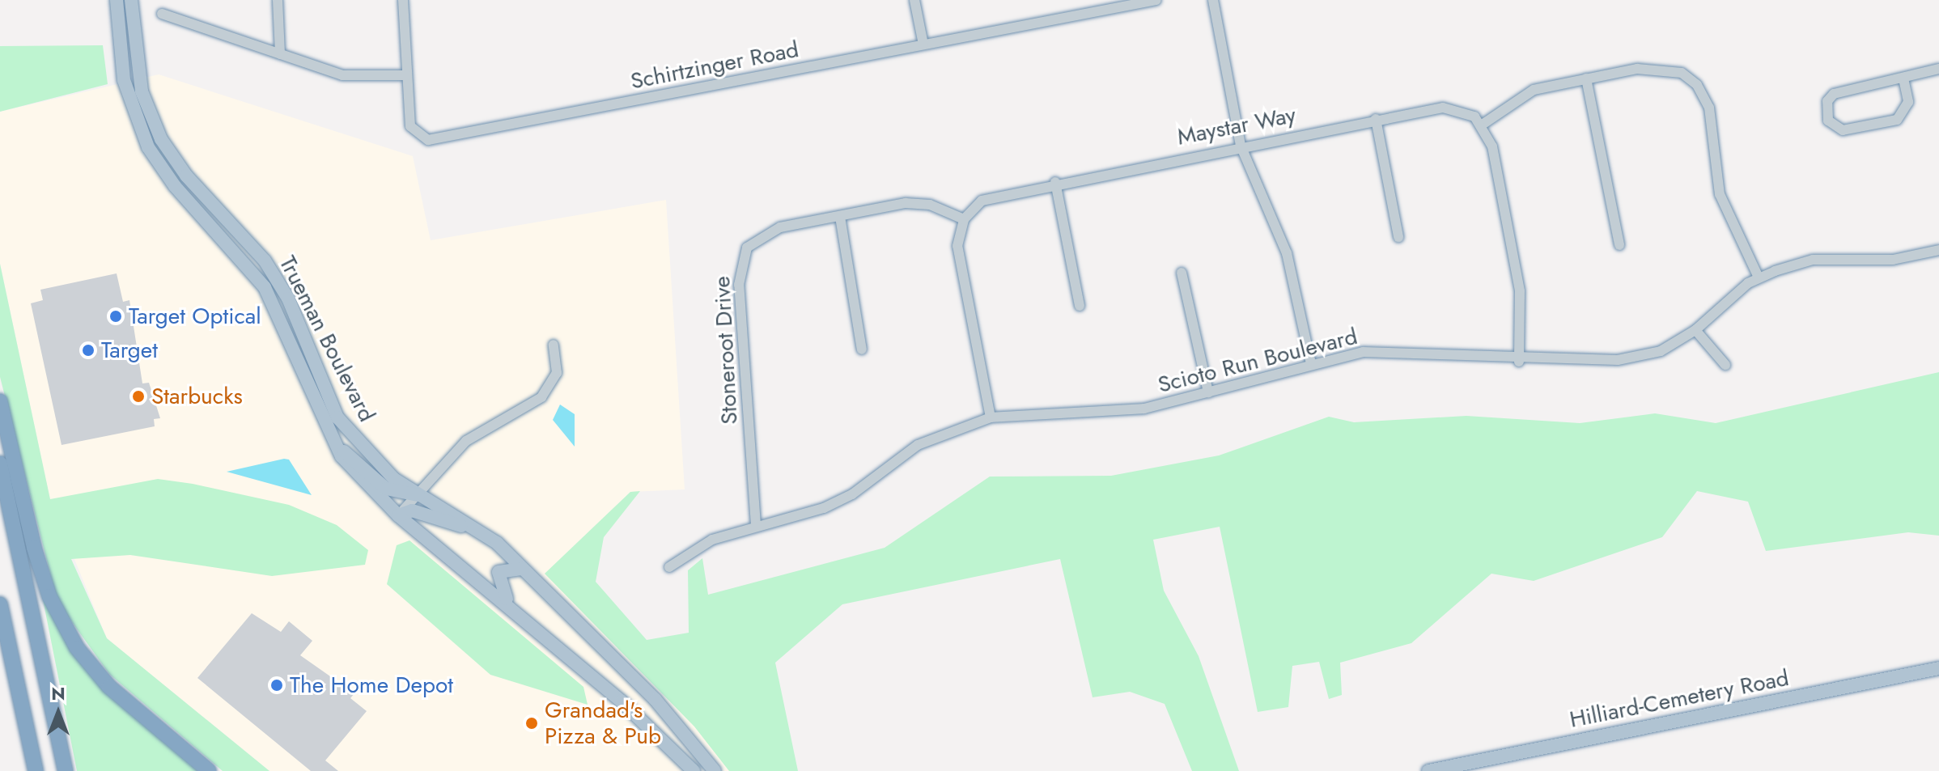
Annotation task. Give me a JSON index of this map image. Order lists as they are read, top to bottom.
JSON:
{
  "streets": {
    "main road": ["Trueman Boulevard", "Hilliard-Cemetery Road"],
    "street": [
      "Schirtzinger Road",
      "Maystar Way",
      "Stoneroot Drive",
      "Scioto Run Boulevard"
    ]
  },
  "crossings": [
    ["Maystar Way", "Stoneroot Drive"],
    ["Stoneroot Drive", "Scioto Run Boulevard"]
  ],
  "places": [
    "Target Optical",
    "Target",
    "Starbucks",
    "The Home Depot",
    "Grandad's Pizza & Pub"
  ],
  "north": "top"
}
